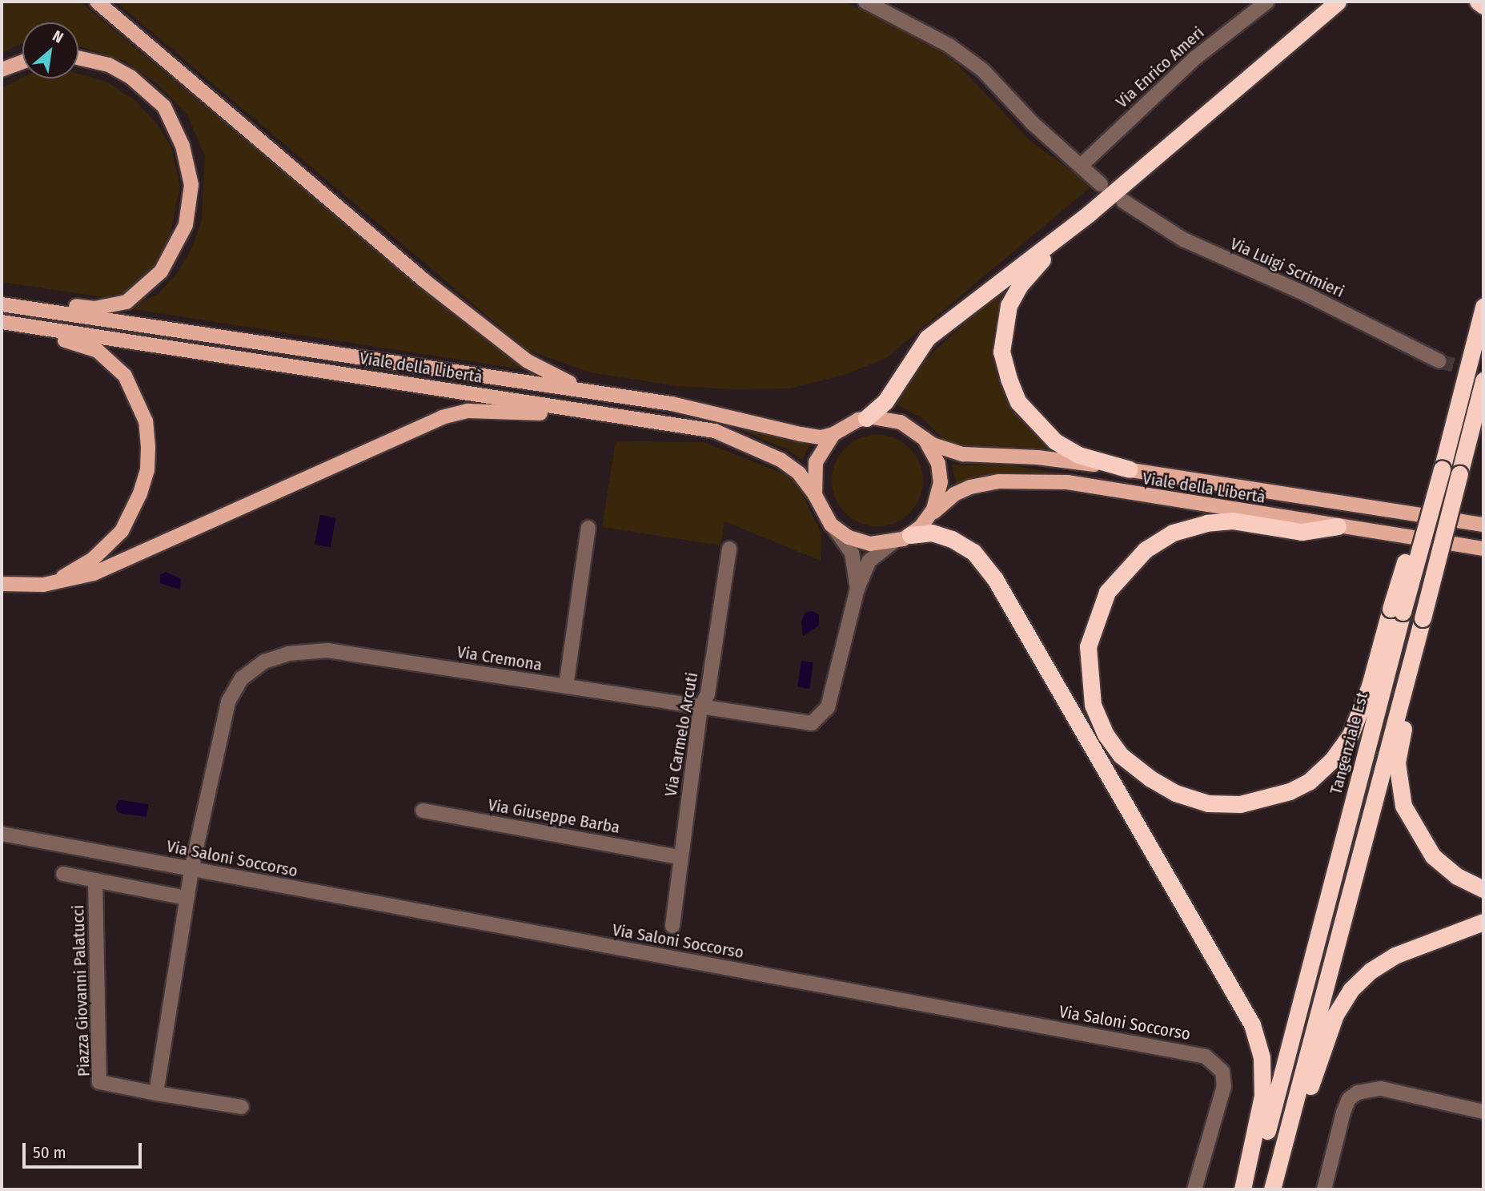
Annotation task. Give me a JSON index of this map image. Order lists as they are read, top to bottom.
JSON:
{
  "streets": {
    "highway": ["Tangenziale Est"],
    "main road": ["Viale della Libertà"],
    "street": [
      "Via Enrico Ameri",
      "Via Luigi Scrimieri",
      "Via Cremona",
      "Via Carmelo Arcuti",
      "Via Giuseppe Barba",
      "Via Saloni Soccorso",
      "Piazza Giovanni Palatucci"
    ]
  },
  "crossings": [
    ["Viale della Libertà", "Via Cremona"],
    ["Via Cremona", "Via Carmelo Arcuti"],
    ["Via Cremona", "Via Saloni Soccorso"],
    ["Via Carmelo Arcuti", "Via Giuseppe Barba"]
  ],
  "scale_bar": "50 m",
  "north": "top right"
}
